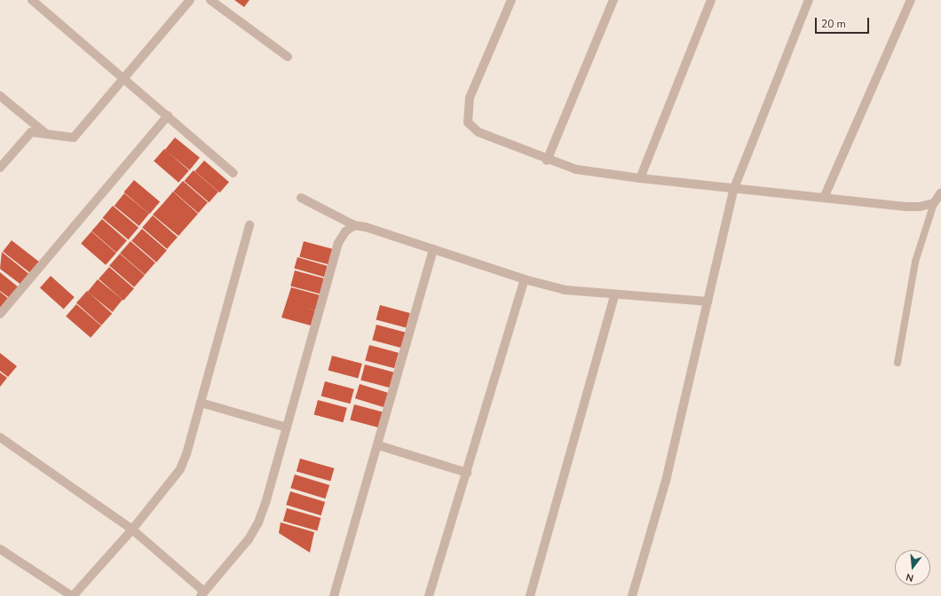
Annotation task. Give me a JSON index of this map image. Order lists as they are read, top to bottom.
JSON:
{
  "scale_bar": "20 m",
  "north": "bottom"
}
